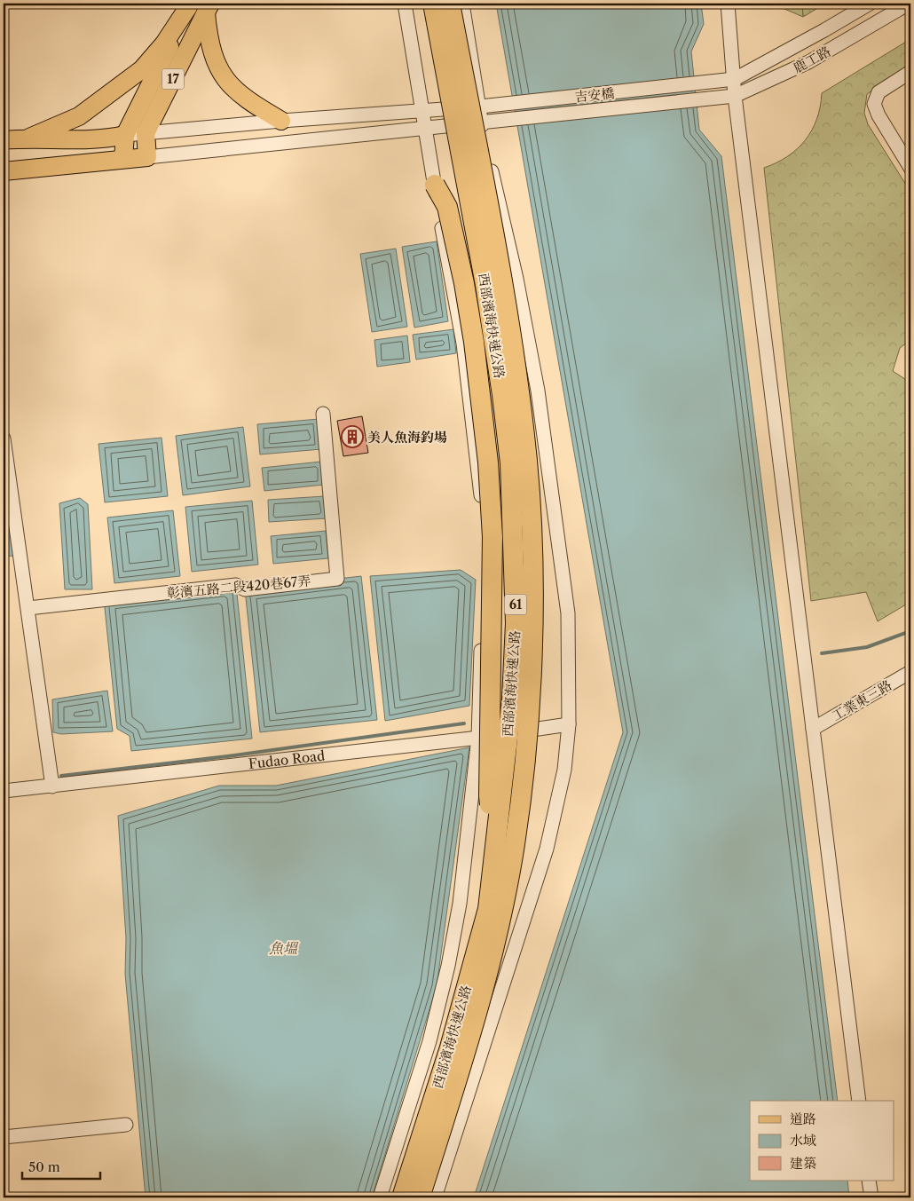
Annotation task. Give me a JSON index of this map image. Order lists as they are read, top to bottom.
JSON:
{
  "streets": {
    "highway": ["西部濱海快速公路", "61"],
    "main road": ["17"],
    "street": [
      "鹿工路",
      "吉安橋",
      "彰濱五路二段420巷67弄",
      "工業東三路",
      "Fudao Road"
    ]
  },
  "crossings": [
    ["鹿工路", "吉安橋"],
    ["17", "吉安橋"]
  ],
  "water": ["魚塭"],
  "places": {
    "building": ["美人魚海釣場"]
  },
  "legend": ["道路", "水域", "建築"],
  "scale_bar": "50 m"
}
